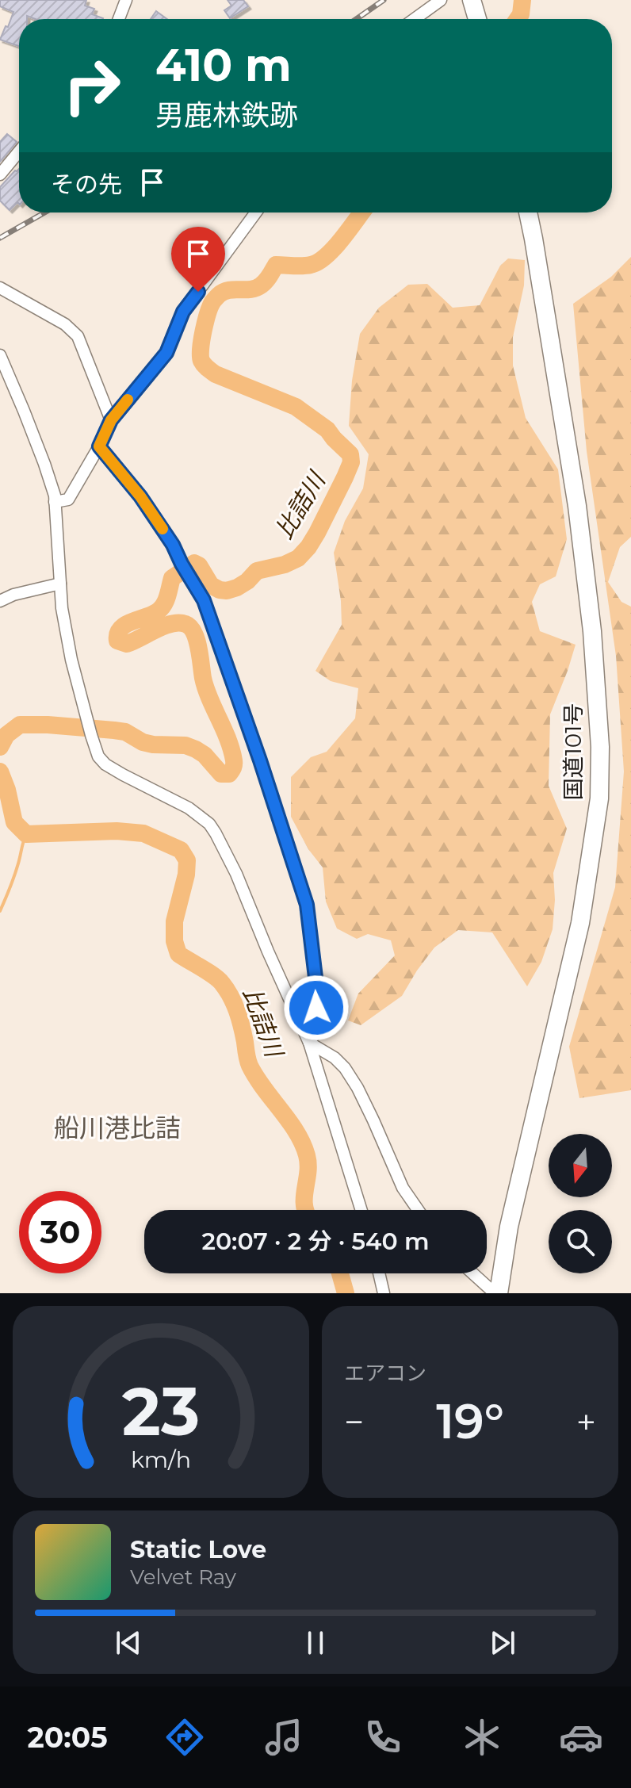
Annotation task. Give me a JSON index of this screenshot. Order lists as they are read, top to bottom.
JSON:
{
  "streets": {
    "highway": ["国道101号"]
  },
  "districts": ["船川港比詰"],
  "water": ["比詰川"],
  "north": "bottom",
  "page": {
    "turn": ["410 m", "男鹿林鉄跡"],
    "then": "その先",
    "limit": "30",
    "trip": "20:07 · 2 分 · 540 m",
    "tile": "エアコン",
    "heat": ["−", "19°", "+"],
    "song": ["Static Love", "Velvet Ray"],
    "tabs": "20:05",
    "gauge": ["23", "km/h"]
  }
}
